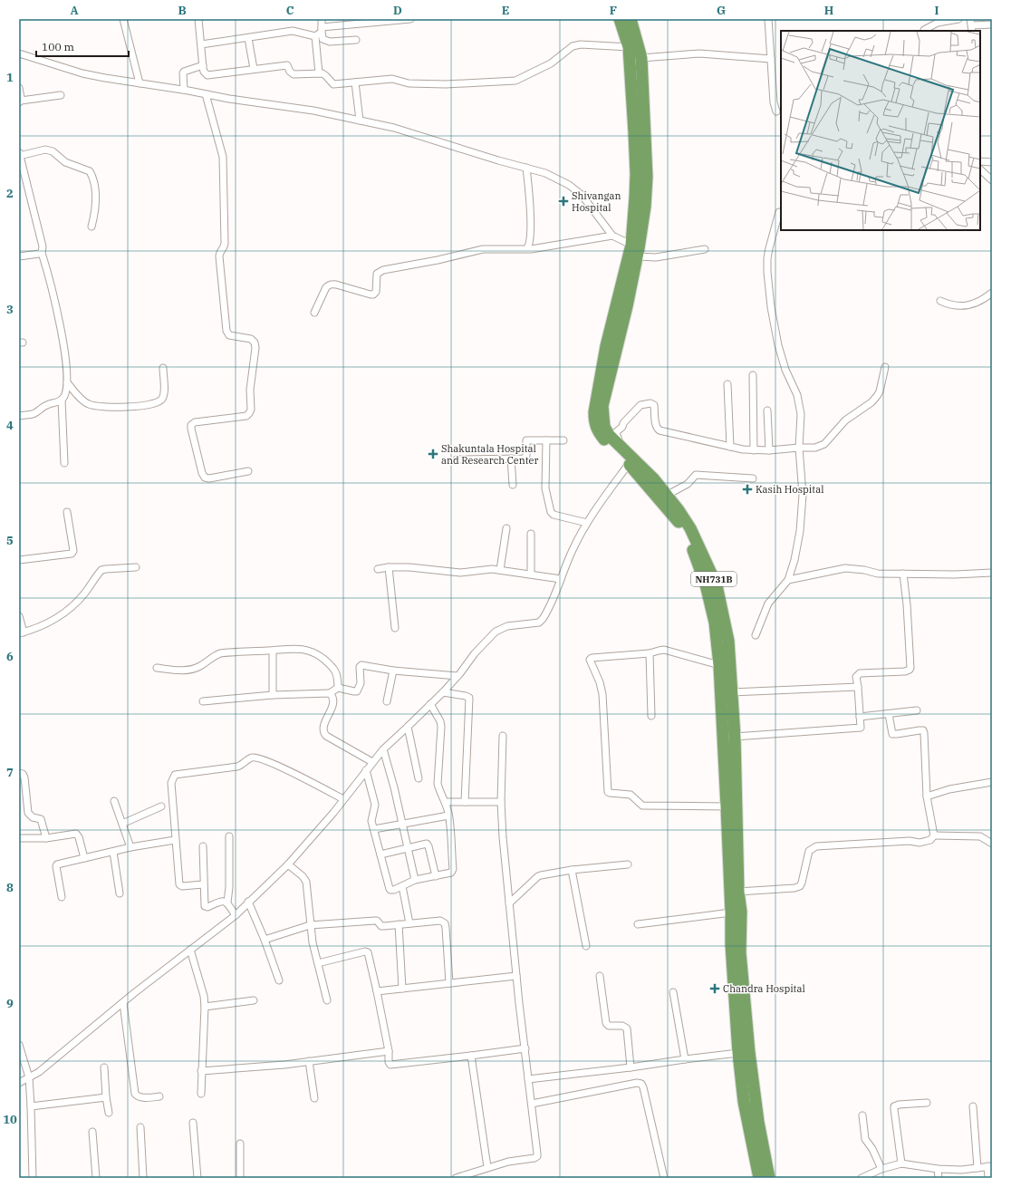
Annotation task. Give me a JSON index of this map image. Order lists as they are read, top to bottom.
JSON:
{
  "streets": {
    "highway": ["NH731B"]
  },
  "places": {
    "health": [
      "Shivangan Hospital",
      "Shakuntala Hospital and Research Center",
      "Kasih Hospital",
      "Chandra Hospital"
    ]
  },
  "scale_bar": "100 m",
  "grid": {
    "columns": [
      "A",
      "B",
      "C",
      "D",
      "E",
      "F",
      "G",
      "H",
      "I"
    ],
    "rows": [
      "1",
      "2",
      "3",
      "4",
      "5",
      "6",
      "7",
      "8",
      "9",
      "10"
    ]
  }
}
